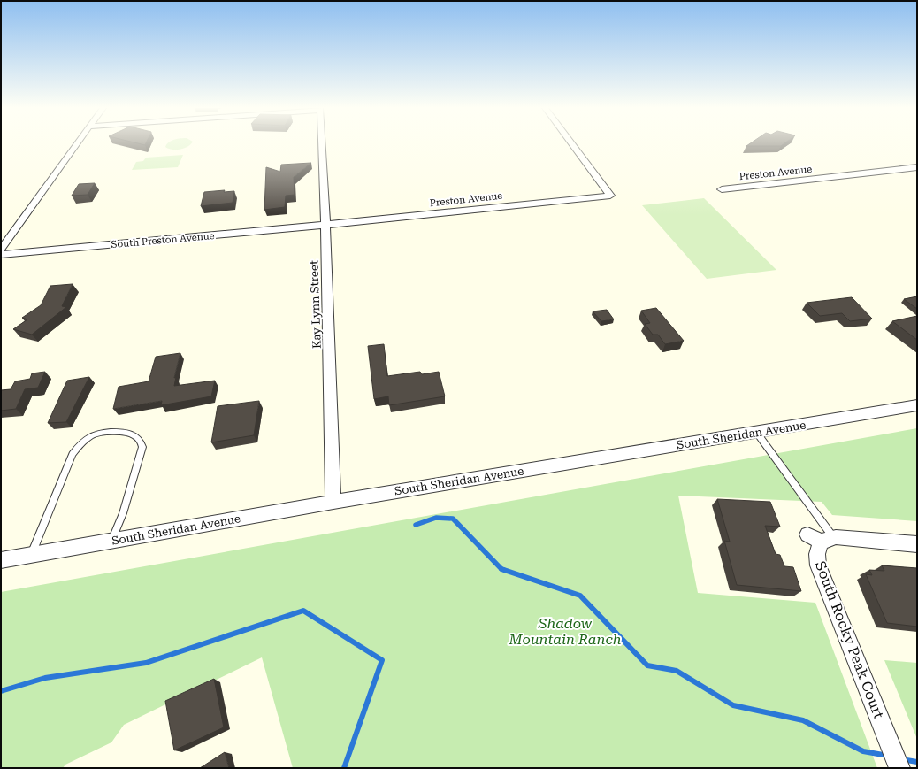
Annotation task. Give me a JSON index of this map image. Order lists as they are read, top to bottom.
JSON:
{
  "streets": {
    "street": [
      "Preston Avenue",
      "South Preston Avenue",
      "Kay Lynn Street",
      "South Sheridan Avenue",
      "South Rocky Peak Court"
    ]
  },
  "crossings": [
    ["Preston Avenue", "South Preston Avenue"],
    ["Preston Avenue", "Kay Lynn Street"],
    ["South Preston Avenue", "Kay Lynn Street"],
    ["Kay Lynn Street", "South Sheridan Avenue"]
  ],
  "parks": ["Shadow Mountain Ranch"]
}
